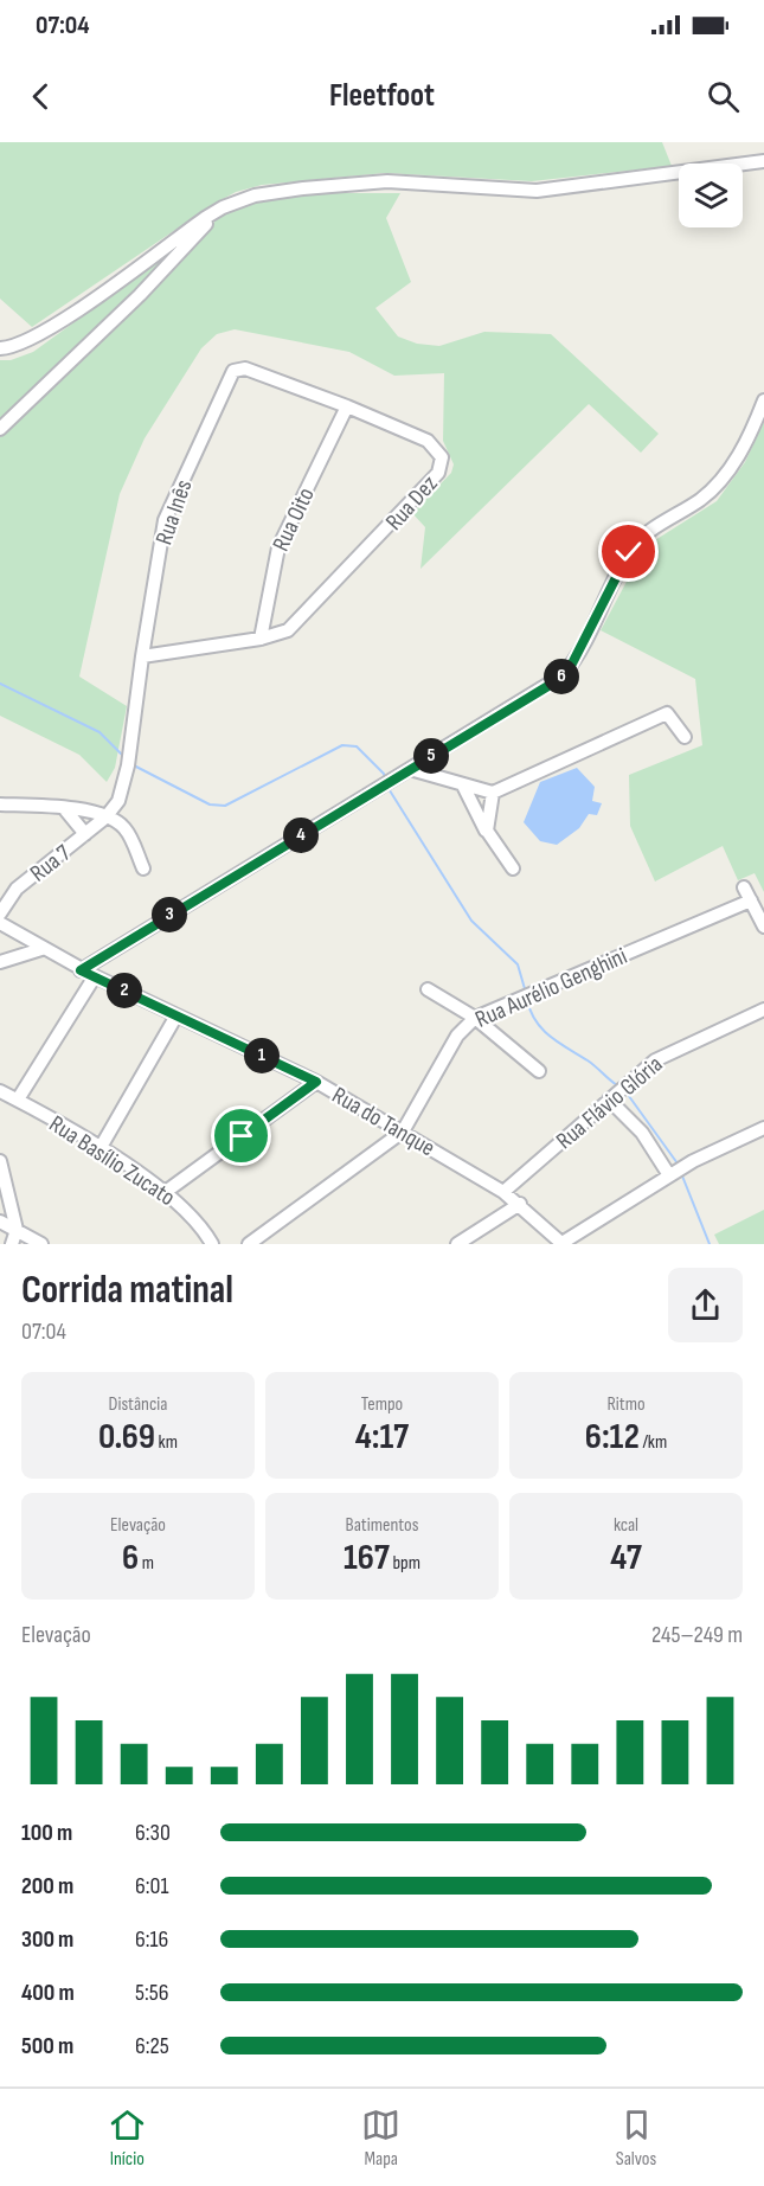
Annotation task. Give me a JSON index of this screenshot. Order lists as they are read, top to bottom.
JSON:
{
  "streets": {
    "street": [
      "Rua Dez",
      "Rua Inês",
      "Rua Oito",
      "Rua 7",
      "Rua Aurélio Genghini",
      "Rua Flávio Glória",
      "Rua do Tanque",
      "Rua Basílio Zucato"
    ]
  },
  "crossings": [
    ["Rua Dez", "Rua Inês"],
    ["Rua Dez", "Rua Oito"],
    ["Rua Inês", "Rua 7"],
    ["Rua Aurélio Genghini", "Rua do Tanque"],
    ["Rua Flávio Glória", "Rua do Tanque"]
  ],
  "page": {
    "status": "07:04",
    "header": "Fleetfoot",
    "pins": [
      "6",
      "5",
      "4",
      "3",
      "2",
      "1"
    ],
    "heading": ["Corrida matinal", "07:04"],
    "stats": [
      ["Distância", "0.69 km"],
      ["Tempo", "4:17"],
      ["Ritmo", "6:12 /km"],
      ["Elevação", "6 m"],
      ["Batimentos", "167 bpm"],
      ["kcal", "47"]
    ],
    "chart": ["Elevação", "245–249 m"],
    "list": [
      {
        "name": "100 m",
        "note": "6:30"
      },
      {
        "name": "200 m",
        "note": "6:01"
      },
      {
        "name": "300 m",
        "note": "6:16"
      },
      {
        "name": "400 m",
        "note": "5:56"
      },
      {
        "name": "500 m",
        "note": "6:25"
      }
    ],
    "tabs": ["Início", "Mapa", "Salvos"]
  }
}
